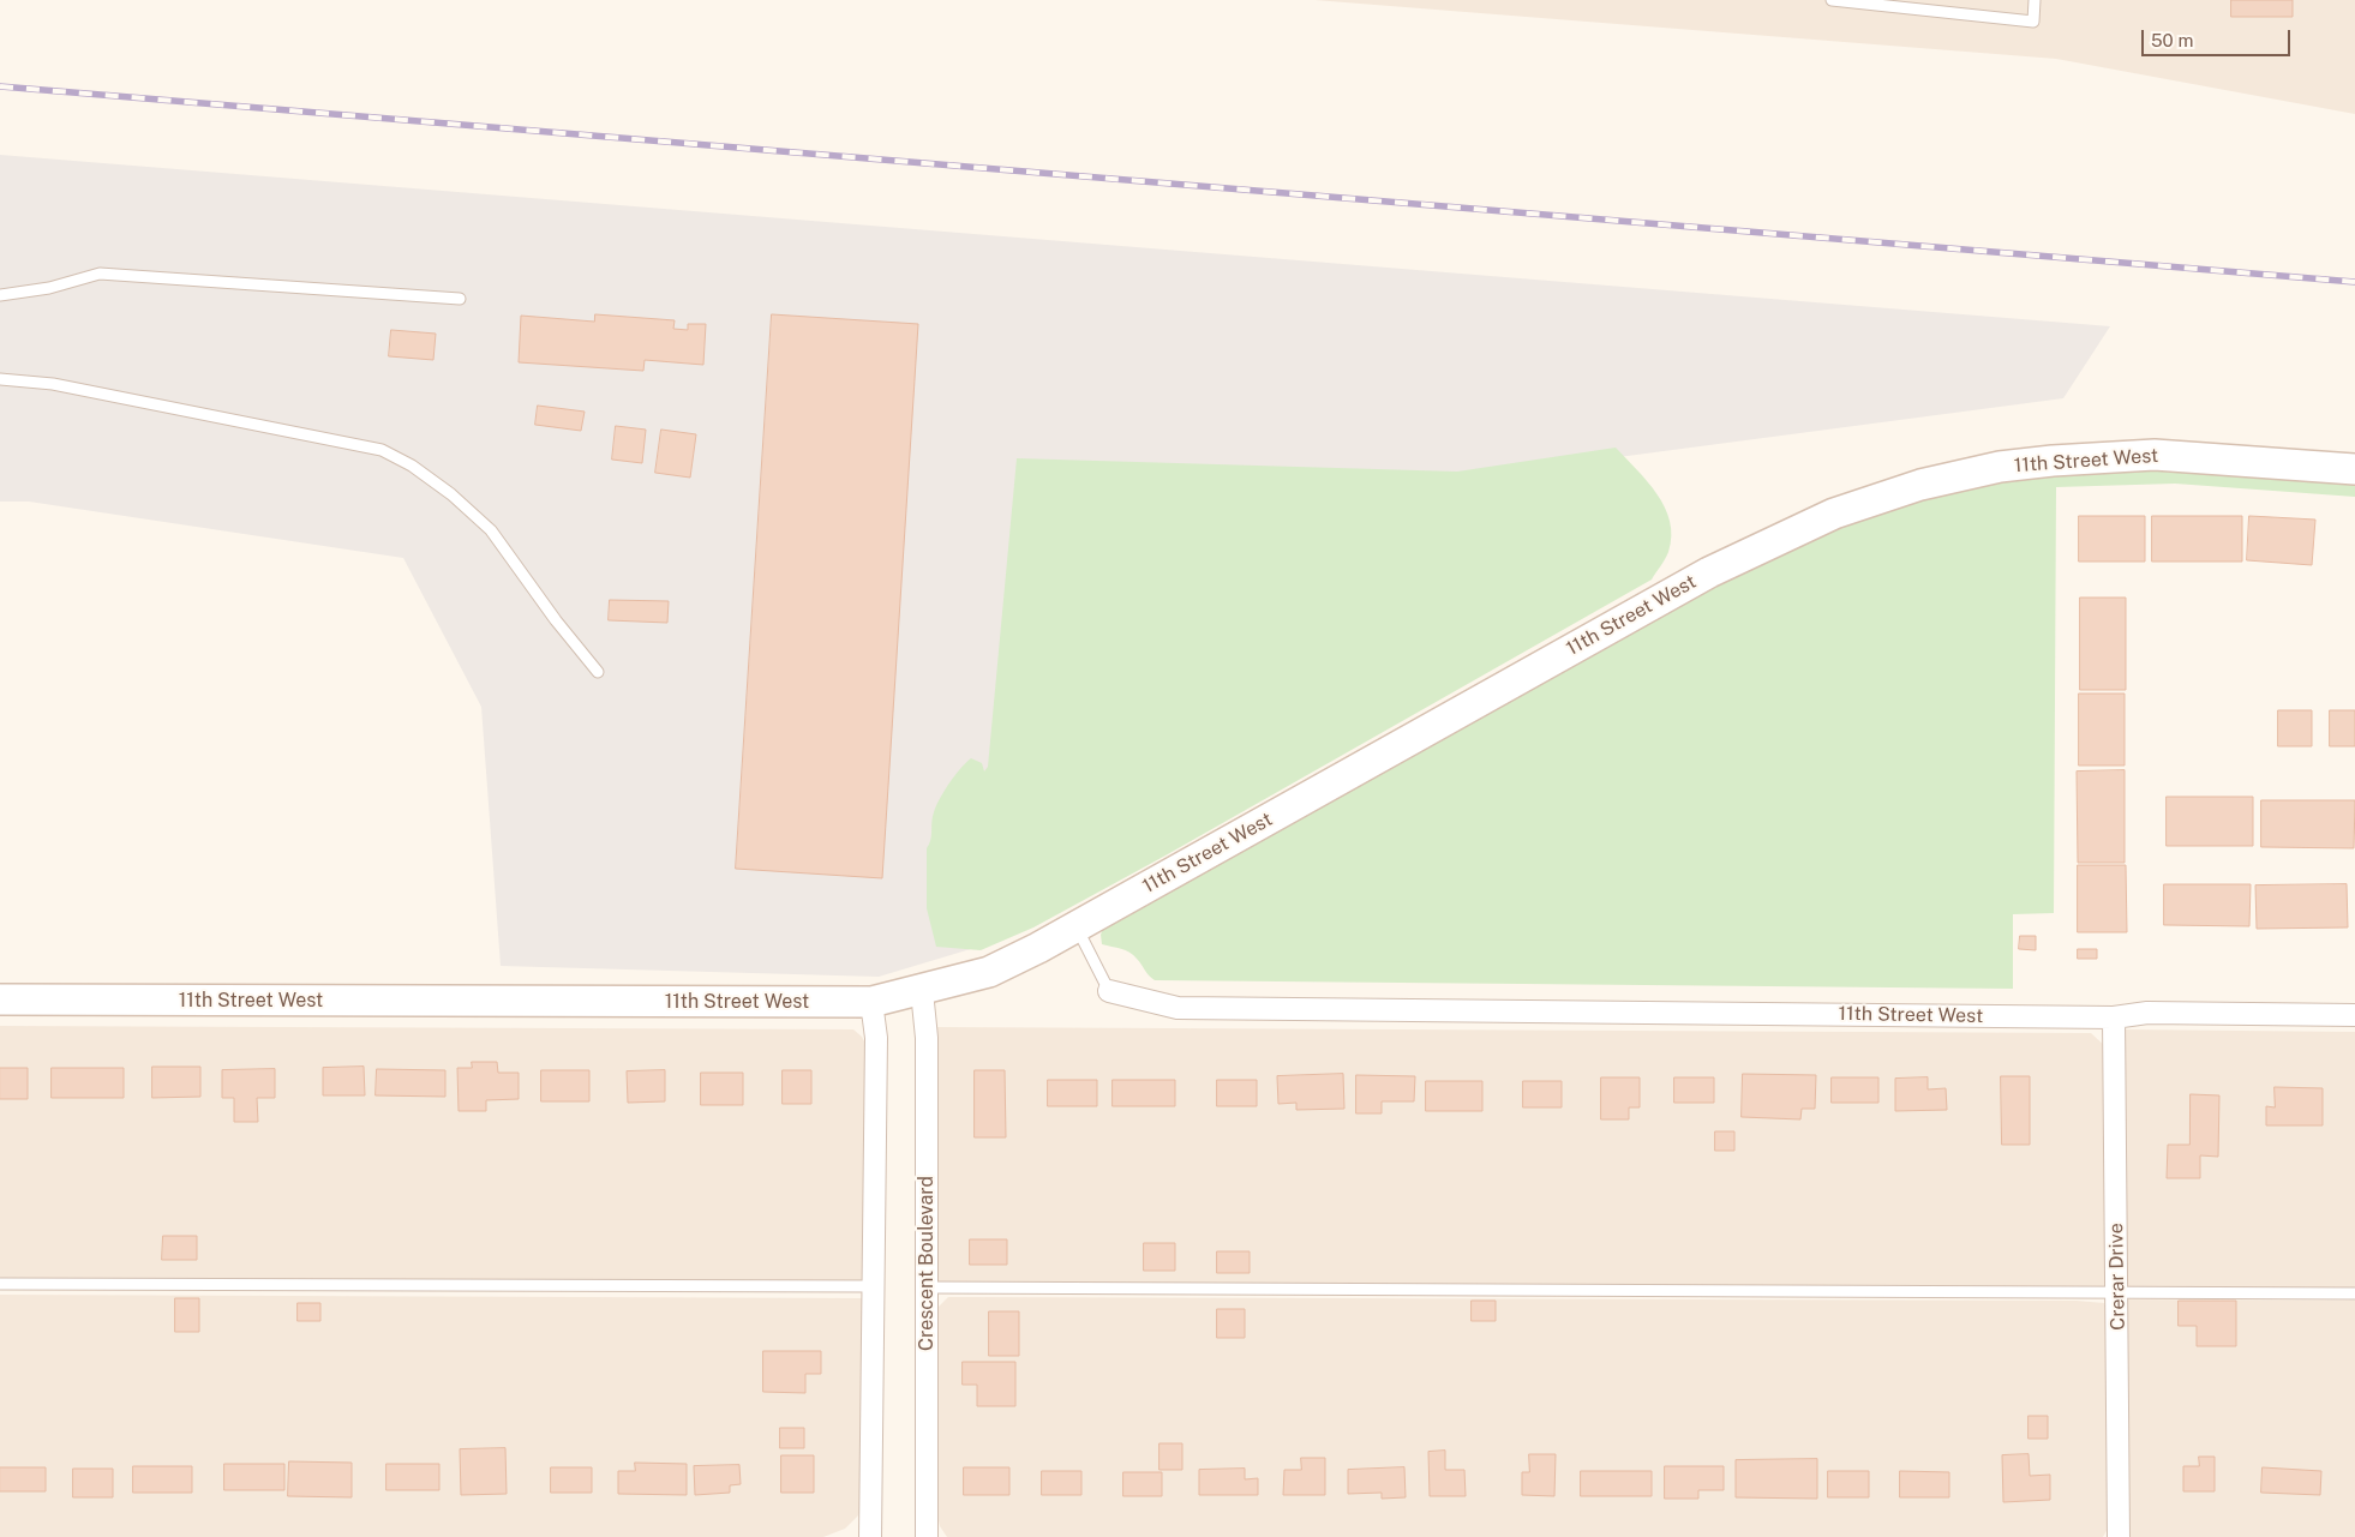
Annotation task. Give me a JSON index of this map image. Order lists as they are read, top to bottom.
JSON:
{
  "streets": {
    "main road": ["11th Street West"],
    "street": ["Crescent Boulevard", "Crerar Drive"]
  },
  "crossings": [
    ["11th Street West", "Crescent Boulevard"],
    ["11th Street West", "Crerar Drive"]
  ],
  "scale_bar": "50 m"
}
